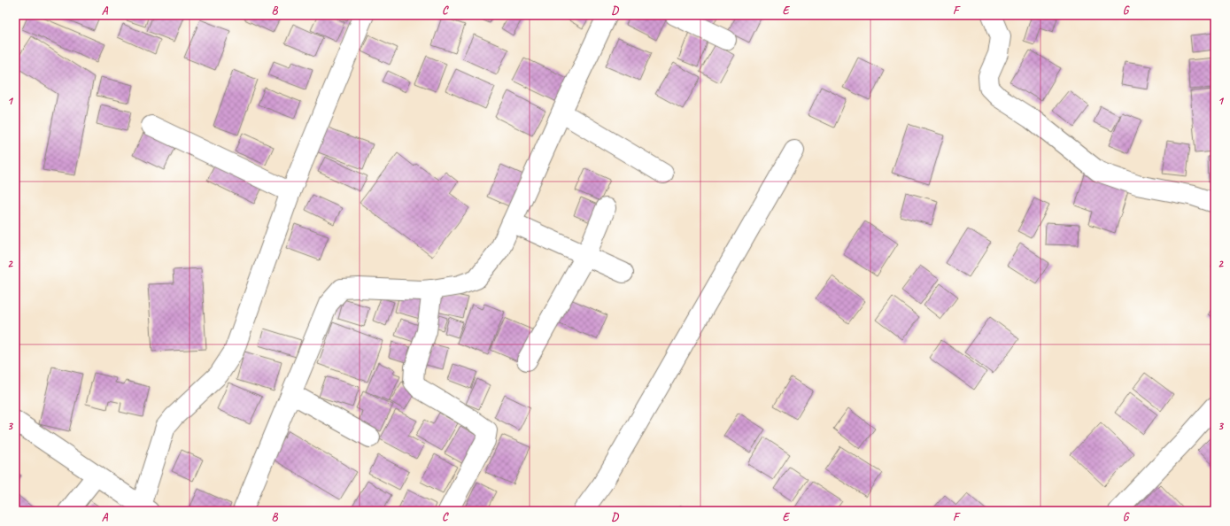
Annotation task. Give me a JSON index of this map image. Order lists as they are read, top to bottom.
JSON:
{
  "grid": {
    "columns": [
      "A",
      "B",
      "C",
      "D",
      "E",
      "F",
      "G"
    ],
    "rows": ["1", "2", "3"]
  }
}
